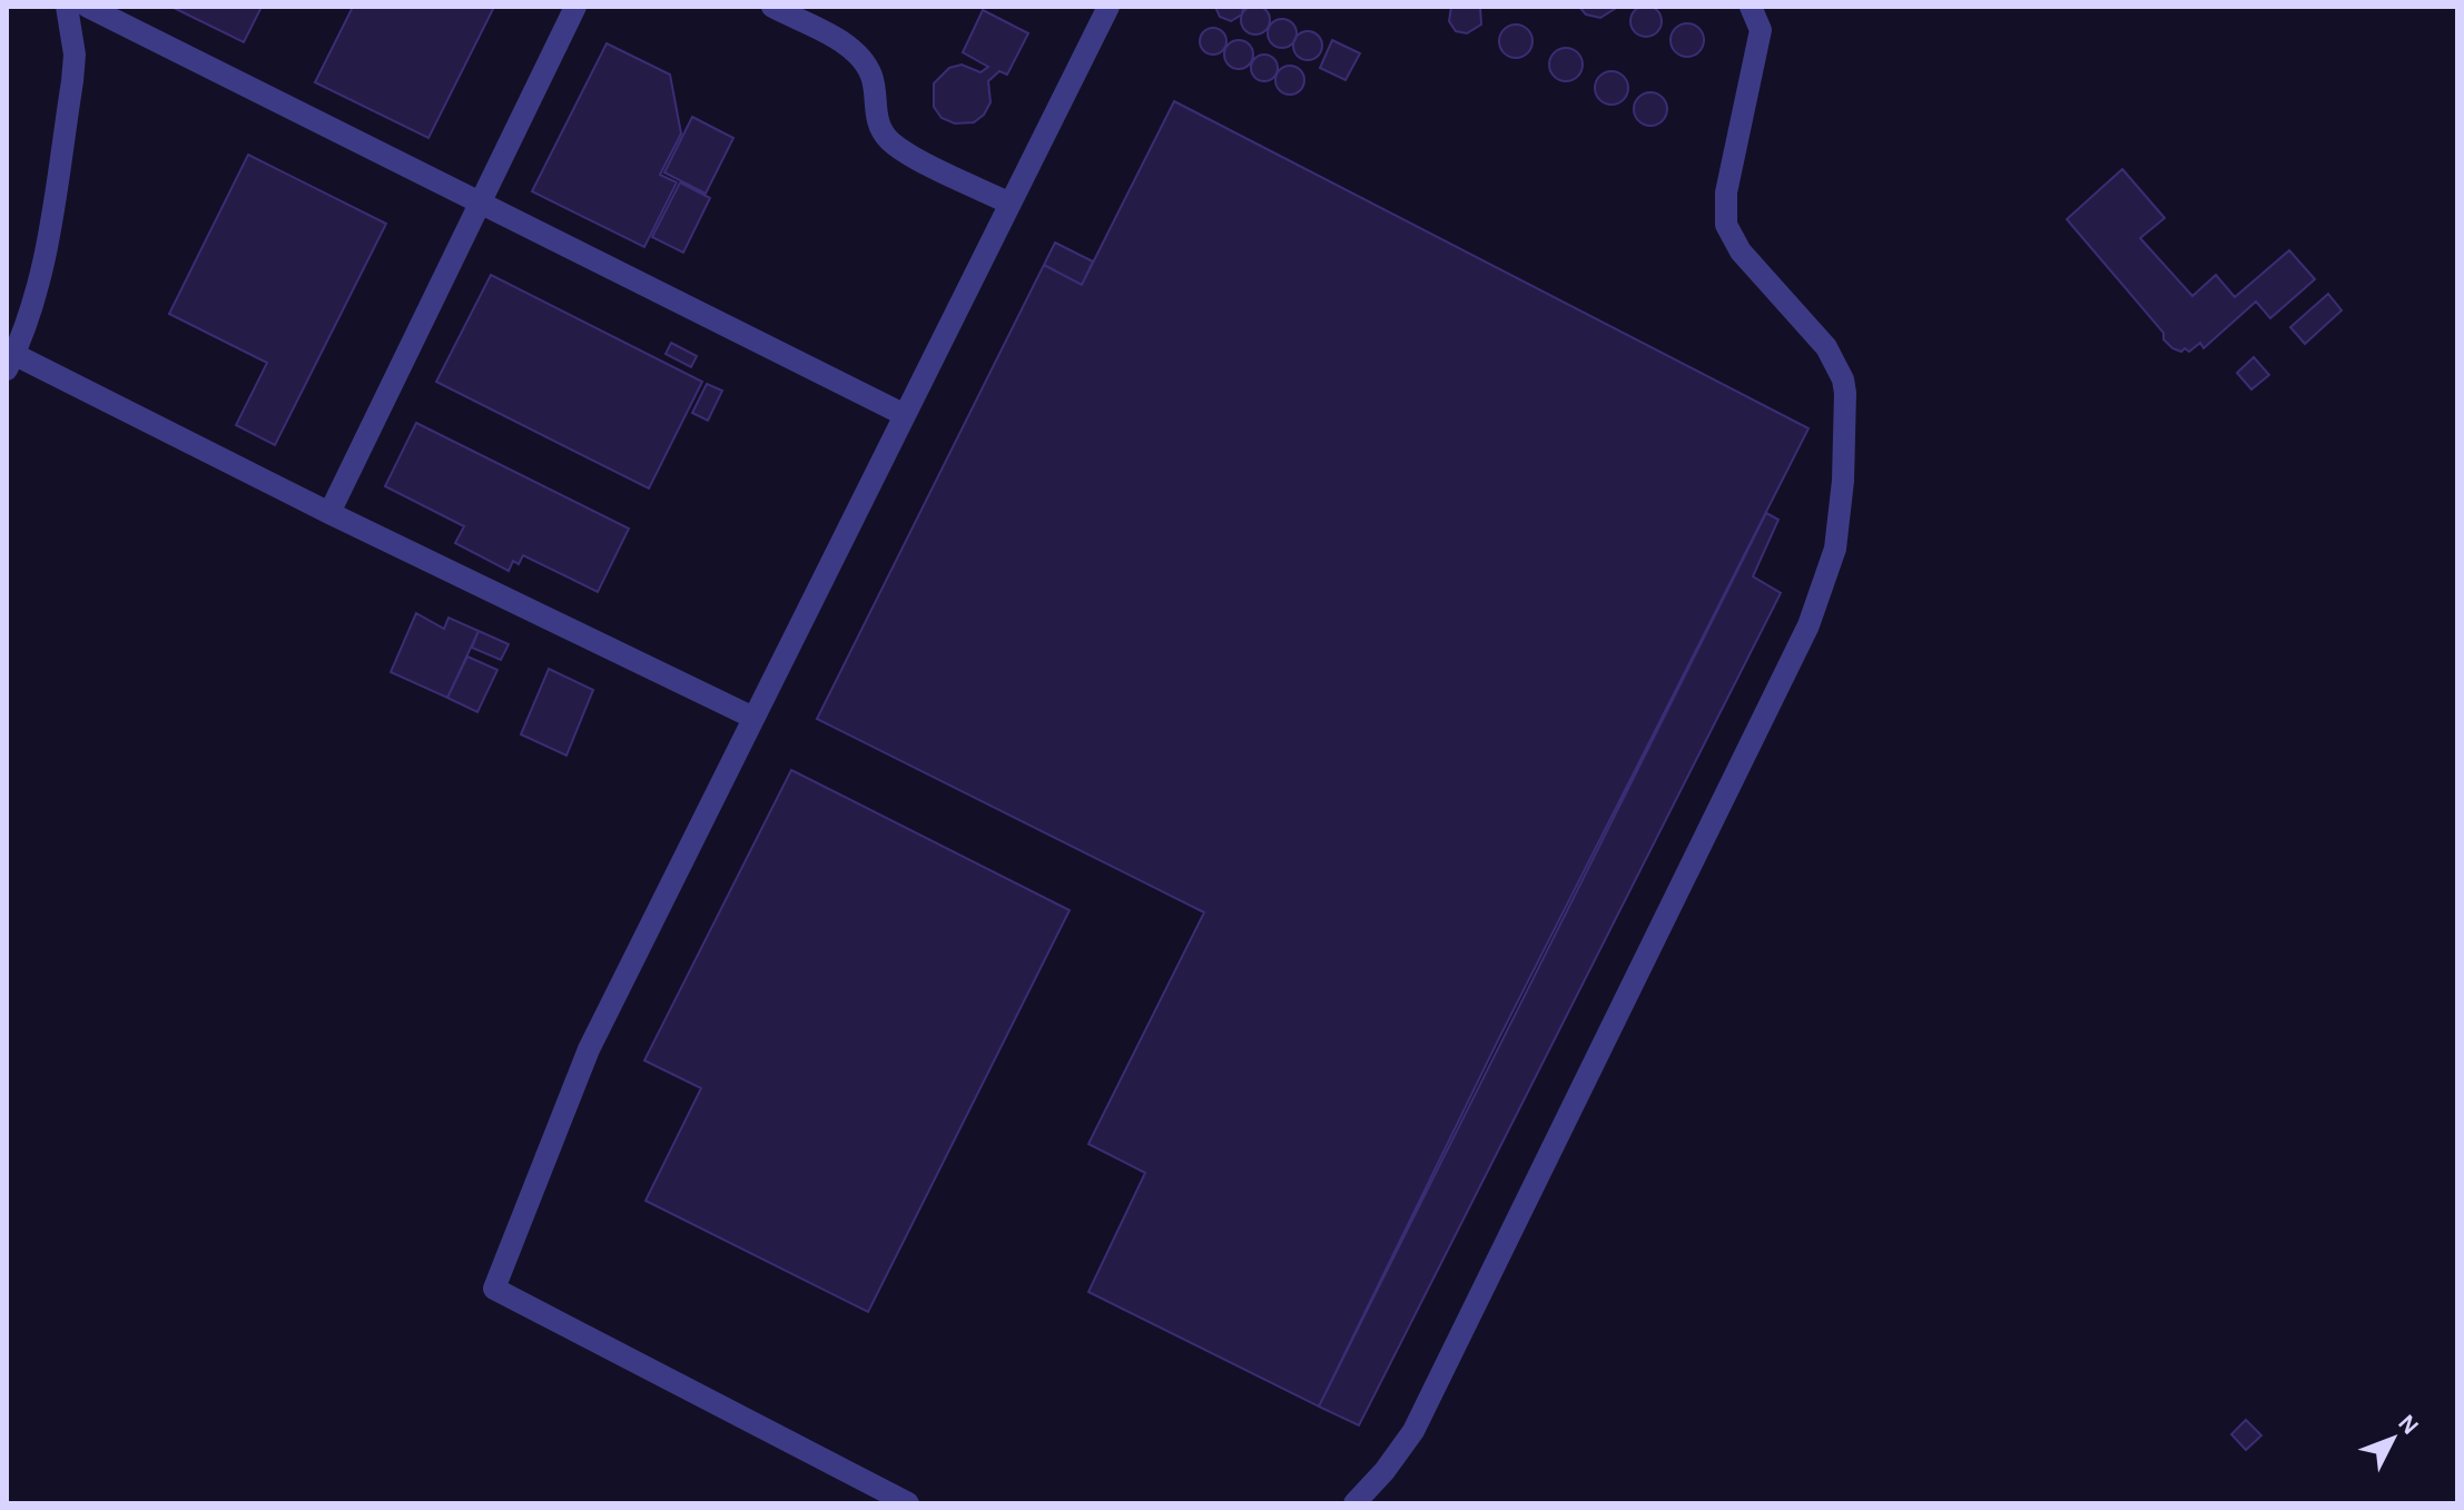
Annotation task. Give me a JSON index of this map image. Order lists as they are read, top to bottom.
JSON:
{
  "north": "top right"
}
